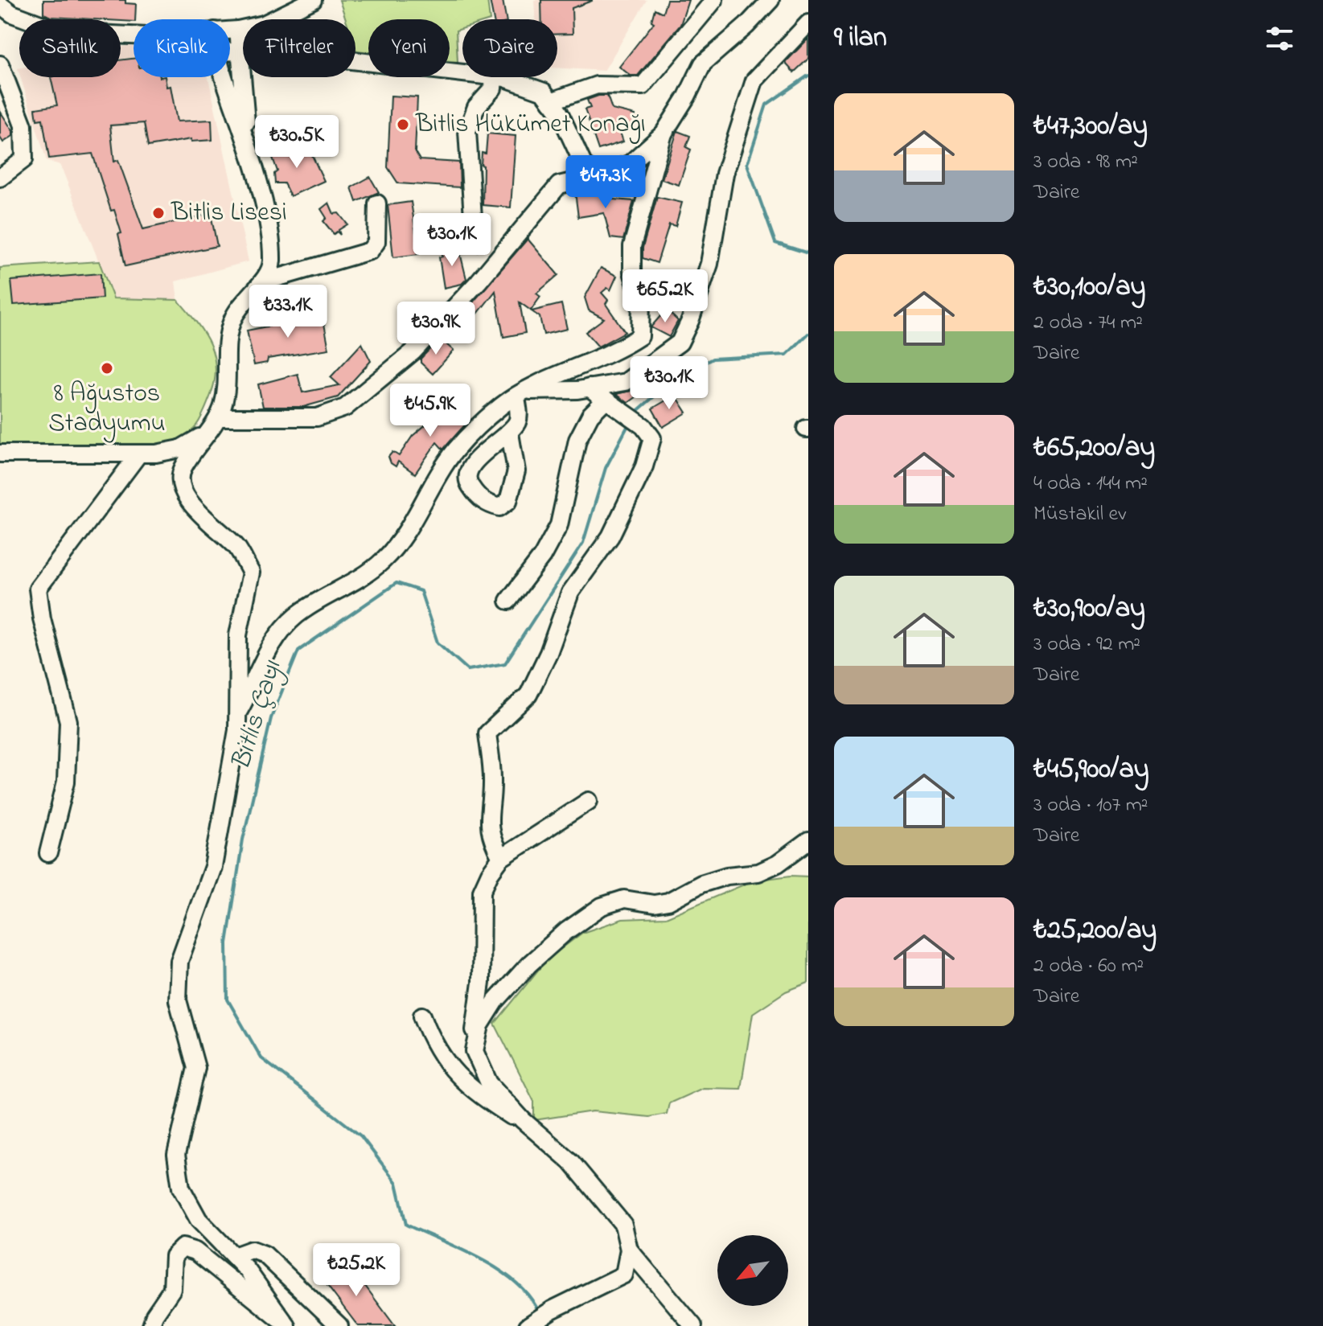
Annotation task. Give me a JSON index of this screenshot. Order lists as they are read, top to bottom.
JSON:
{
  "water": ["Bitlis Çayı"],
  "places": ["Bitlis Hükümet Konağı", "Bitlis Lisesi", "8 Ağustos Stadyumu"],
  "north": "bottom left",
  "page": {
    "heading": "9 ilan",
    "chip": [
      "Satılık",
      "Kiralık",
      "Filtreler",
      "Yeni",
      "Daire"
    ],
    "list": [
      {
        "name": "₺47,300/ay",
        "note": "3 oda · 98 m² · Daire"
      },
      {
        "name": "₺30,100/ay",
        "note": "2 oda · 74 m² · Daire"
      },
      {
        "name": "₺65,200/ay",
        "note": "4 oda · 144 m² · Müstakil ev"
      },
      {
        "name": "₺30,900/ay",
        "note": "3 oda · 92 m² · Daire"
      },
      {
        "name": "₺45,900/ay",
        "note": "3 oda · 107 m² · Daire"
      },
      {
        "name": "₺25,200/ay",
        "note": "2 oda · 60 m² · Daire"
      }
    ],
    "price": [
      "₺30.5K",
      "₺47.3K",
      "₺30.1K",
      "₺65.2K",
      "₺33.1K",
      "₺30.9K",
      "₺30.1K",
      "₺45.9K",
      "₺25.2K"
    ]
  }
}
